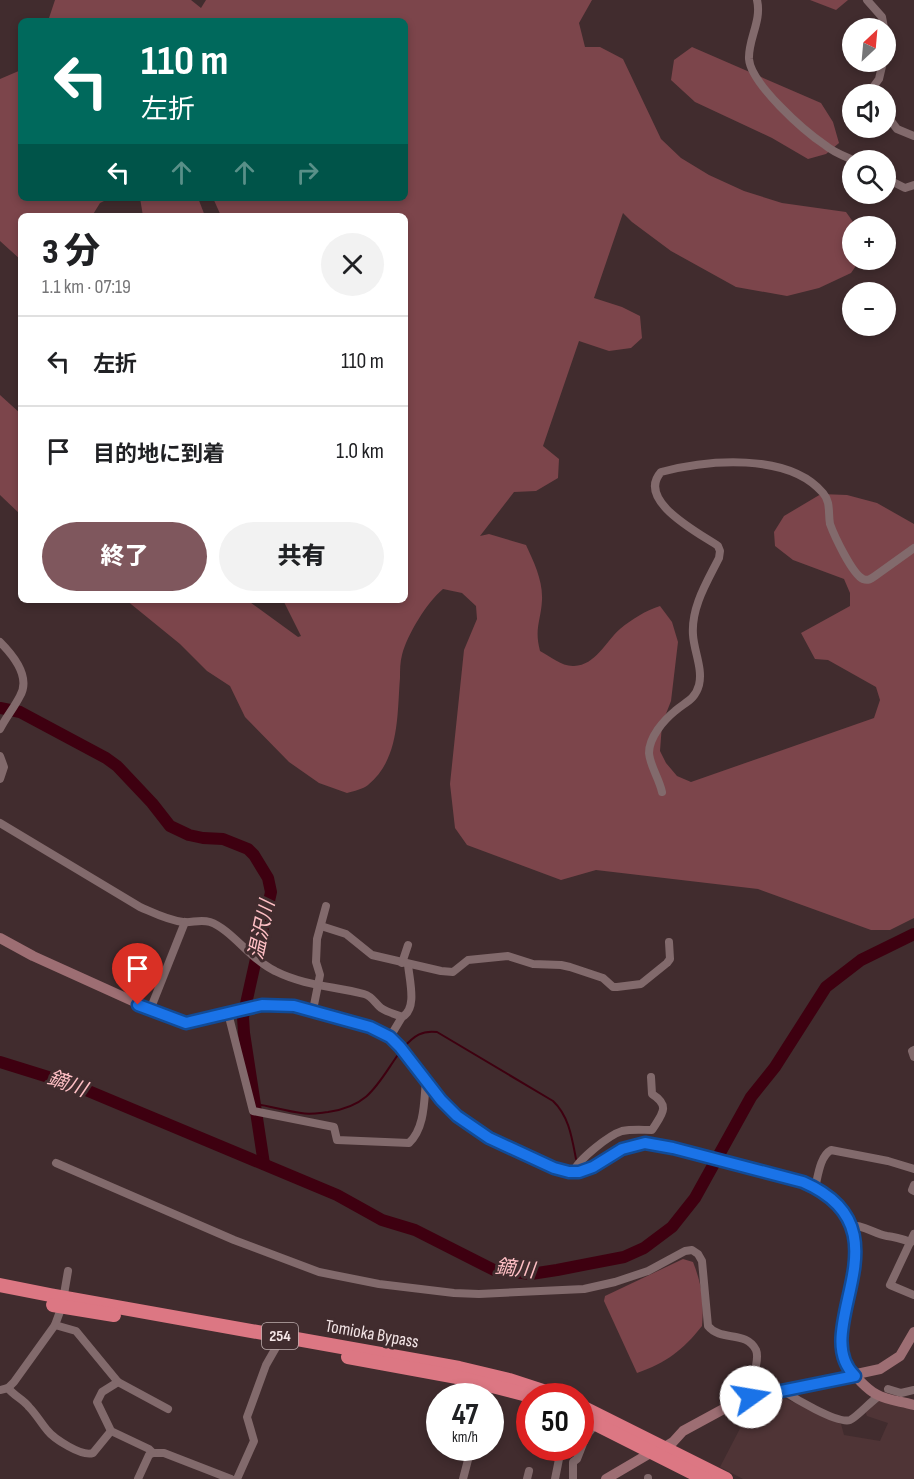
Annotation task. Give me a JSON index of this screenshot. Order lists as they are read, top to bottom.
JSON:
{
  "streets": {
    "highway": ["Tomioka Bypass", "254"]
  },
  "water": ["温沢川", "鏑川"],
  "north": "top right",
  "page": {
    "map_buttons": ["+", "−"],
    "turn": ["110 m", "左折"],
    "heading": ["3 分", "1.1 km · 07:19"],
    "list": [
      {
        "name": "左折",
        "value": "110 m"
      },
      {
        "name": "目的地に到着",
        "value": "1.0 km"
      }
    ],
    "buttons": ["終了", "共有"],
    "speed": "47 km/h",
    "limit": "50"
  }
}
